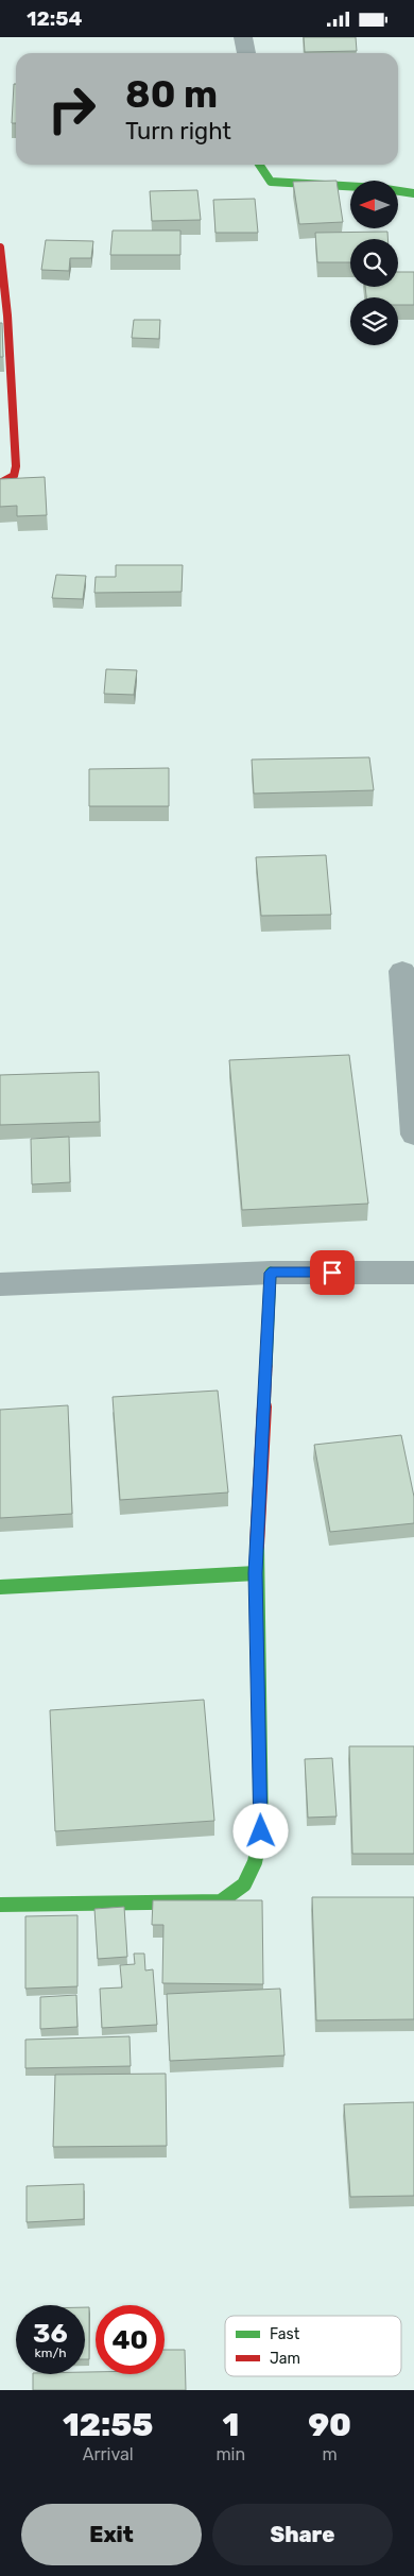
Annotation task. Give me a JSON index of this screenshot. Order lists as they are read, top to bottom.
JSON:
{
  "legend": ["Fast", "Jam"],
  "north": "left",
  "page": {
    "status": "12:54",
    "turn": ["80 m", "Turn right"],
    "speed": "36 km/h",
    "limit": "40",
    "eta": [
      "12:55",
      "Arrival",
      "1",
      "min",
      "90",
      "m"
    ],
    "buttons": ["Exit", "Share"]
  }
}
